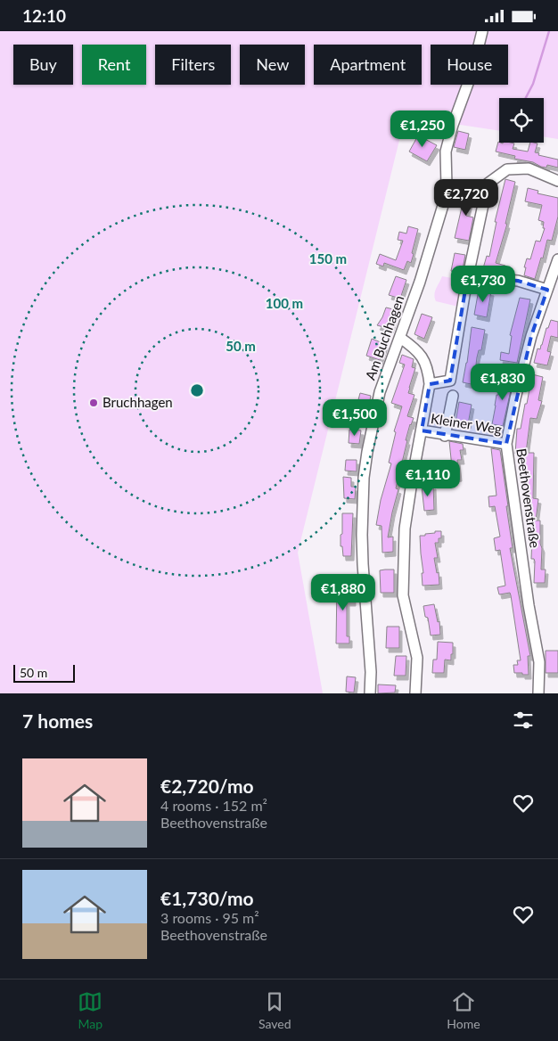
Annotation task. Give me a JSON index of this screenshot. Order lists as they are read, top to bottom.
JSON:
{
  "streets": {
    "street": ["Am Buchhagen", "Kleiner Weg", "Beethovenstraße"]
  },
  "crossings": [
    ["Kleiner Weg", "Beethovenstraße"]
  ],
  "places": ["Bruchhagen"],
  "scale_bar": "50 m",
  "page": {
    "status": "12:10",
    "chip": [
      "Buy",
      "Rent",
      "Filters",
      "New",
      "Apartment",
      "House"
    ],
    "price": [
      "€1,250",
      "€2,720",
      "€1,730",
      "€1,830",
      "€1,500",
      "€1,110",
      "€1,880"
    ],
    "scale": "50 m",
    "heading": "7 homes",
    "list": [
      {
        "name": "€2,720/mo",
        "note": "4 rooms · 152 m² · Beethovenstraße"
      },
      {
        "name": "€1,730/mo",
        "note": "3 rooms · 95 m² · Beethovenstraße"
      }
    ],
    "tabs": ["Map", "Saved", "Home"]
  },
  "rings": ["150 m", "100 m", "50 m"]
}
